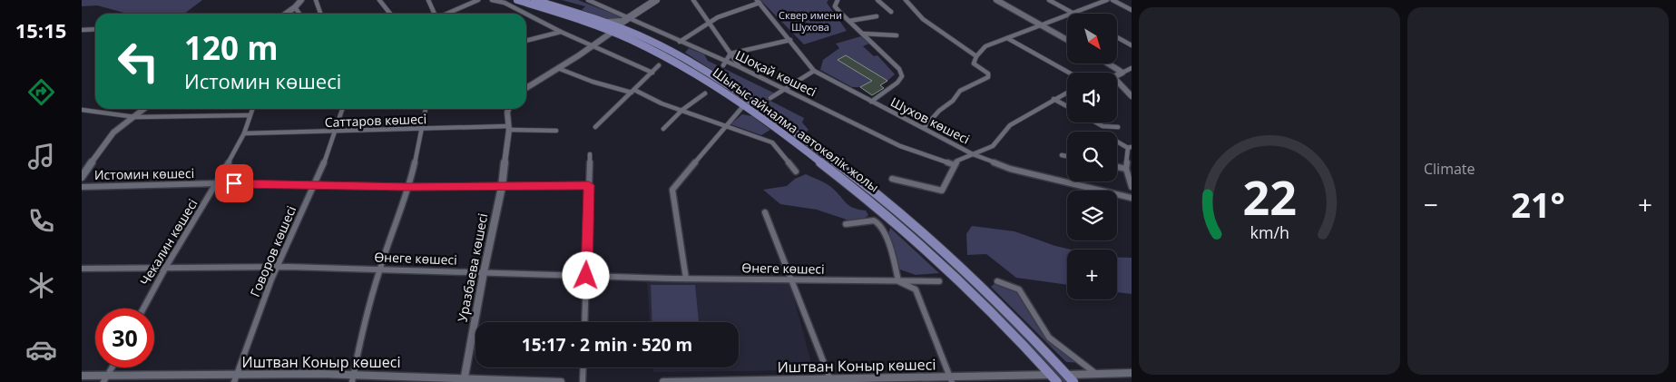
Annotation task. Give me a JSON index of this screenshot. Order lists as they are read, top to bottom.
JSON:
{
  "streets": {
    "main road": ["Шығыс айналма автокөлік жолы"],
    "street": [
      "Шоқай көшесі",
      "Саттаров көшесі",
      "Шухов көшесі",
      "Истомин көшесі",
      "Чекалин көшесі",
      "Говоров көшесі",
      "Өнеге көшесі",
      "Уразбаева көшесі",
      "Иштван Коныр көшесі"
    ]
  },
  "crossings": [
    ["Саттаров көшесі", "Чекалин көшесі"],
    ["Саттаров көшесі", "Говоров көшесі"],
    ["Саттаров көшесі", "Уразбаева көшесі"],
    ["Шығыс айналма автокөлік жолы", "Иштван Коныр көшесі"],
    ["Истомин көшесі", "Чекалин көшесі"],
    ["Истомин көшесі", "Говоров көшесі"],
    ["Истомин көшесі", "Уразбаева көшесі"],
    ["Чекалин көшесі", "Өнеге көшесі"],
    ["Говоров көшесі", "Өнеге көшесі"],
    ["Говоров көшесі", "Иштван Коныр көшесі"],
    ["Өнеге көшесі", "Уразбаева көшесі"],
    ["Уразбаева көшесі", "Иштван Коныр көшесі"]
  ],
  "parks": ["Сквер имени Шухова"],
  "north": "bottom right",
  "page": {
    "tabs": "15:15",
    "tile": "Climate",
    "map_buttons": "+",
    "turn": ["120 m", "Истомин көшесі"],
    "heat": ["−", "21°", "+"],
    "limit": "30",
    "trip": "15:17 · 2 min · 520 m",
    "gauge": ["22", "km/h"]
  }
}
